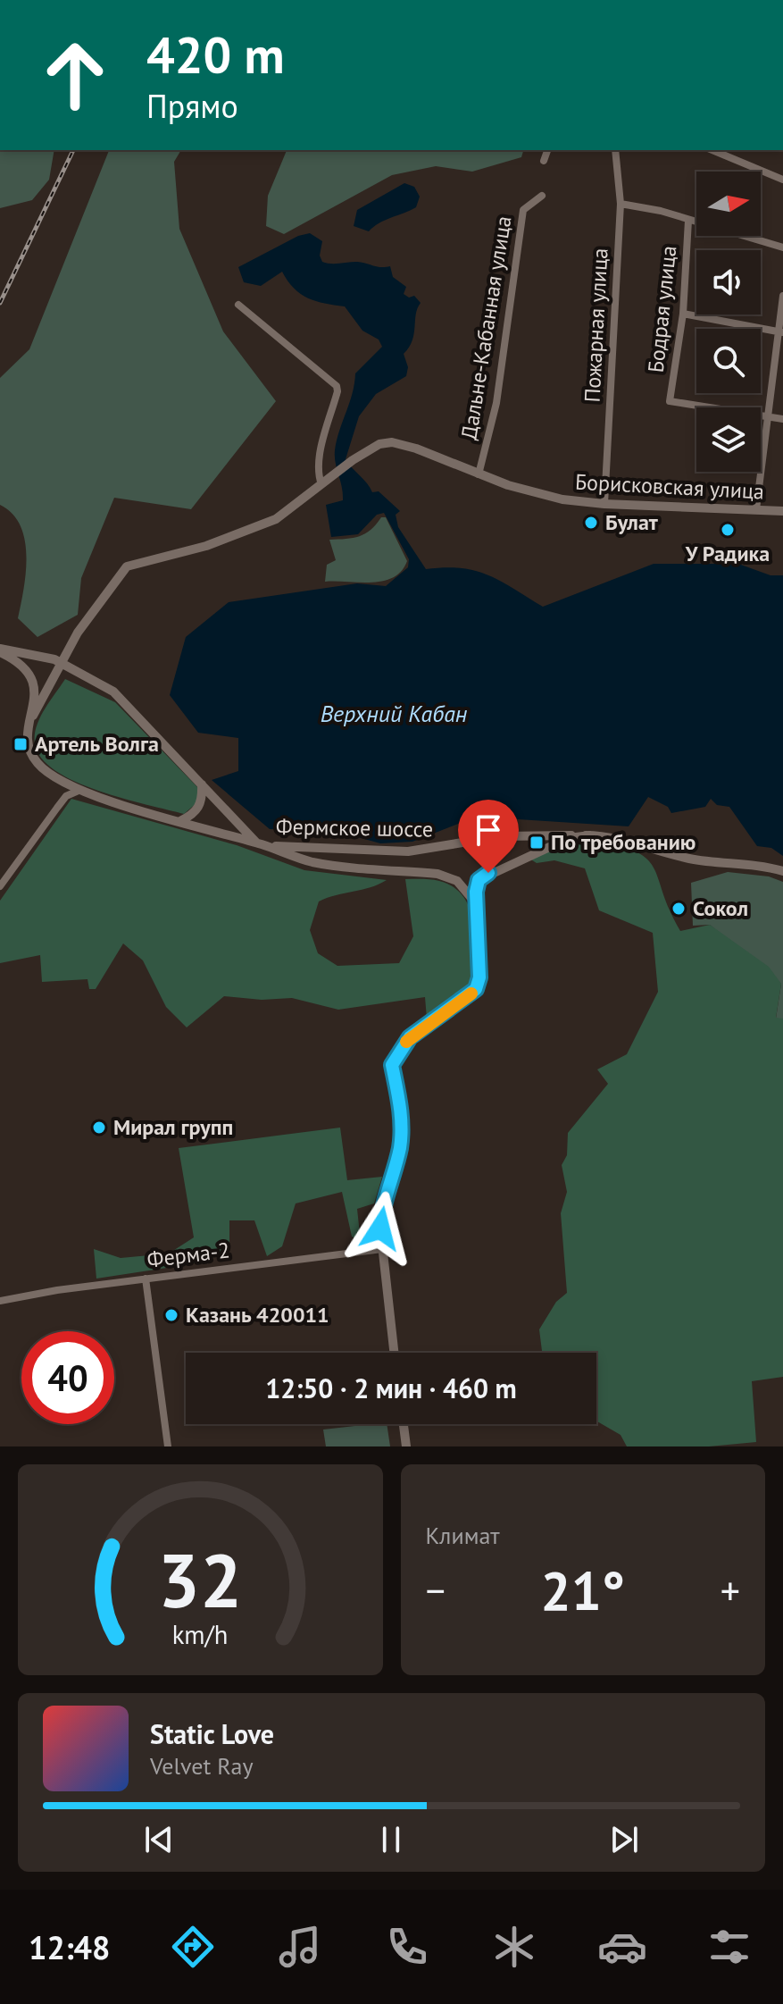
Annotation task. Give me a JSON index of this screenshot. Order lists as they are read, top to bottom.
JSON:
{
  "streets": {
    "street": [
      "Бодрая улица",
      "Пожарная улица",
      "Дальне-Кабанная улица",
      "Борисковская улица",
      "Фермское шоссе",
      "Ферма-2"
    ]
  },
  "crossings": [
    ["Пожарная улица", "Борисковская улица"],
    ["Дальне-Кабанная улица", "Борисковская улица"]
  ],
  "water": ["Верхний Кабан"],
  "places": {
    "other": [
      "Булат",
      "У Радика",
      "Сокол",
      "Мирал групп",
      "Казань 420011"
    ],
    "transit": ["Артель Волга", "По требованию"]
  },
  "north": "right",
  "page": {
    "turn": ["420 m", "Прямо"],
    "limit": "40",
    "trip": "12:50 · 2 мин · 460 m",
    "tile": "Климат",
    "heat": ["−", "21°", "+"],
    "song": ["Static Love", "Velvet Ray"],
    "tabs": "12:48",
    "gauge": ["32", "km/h"]
  }
}
